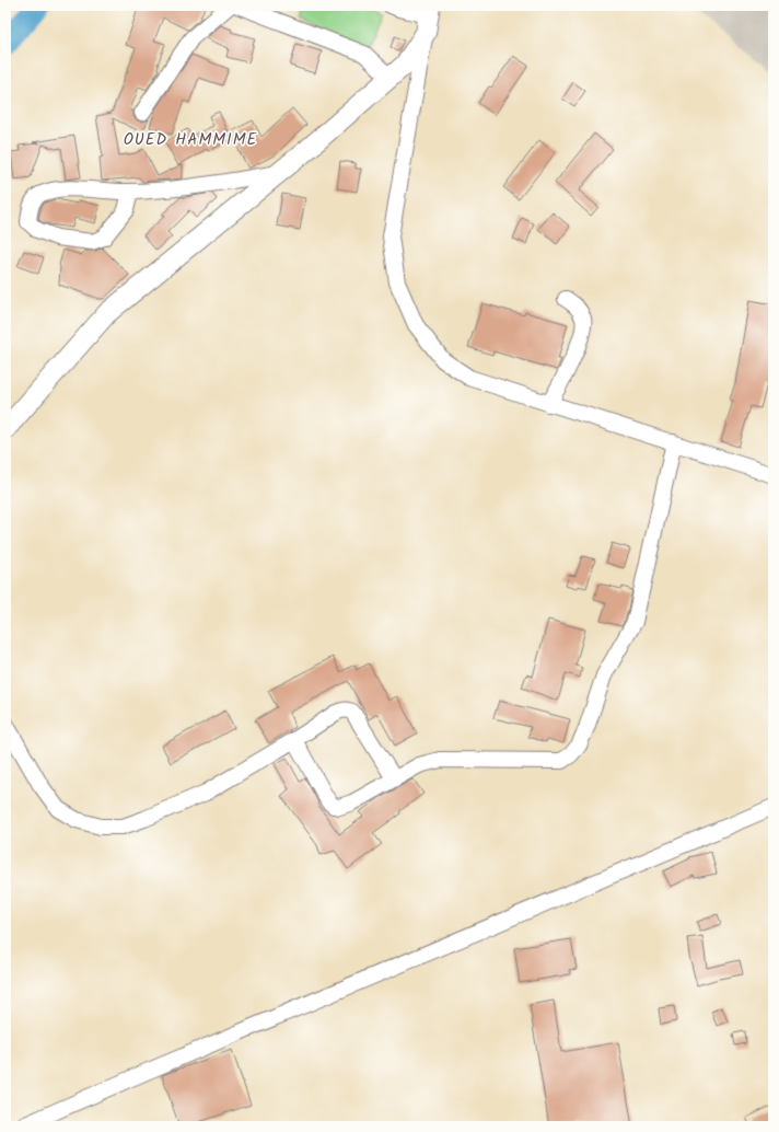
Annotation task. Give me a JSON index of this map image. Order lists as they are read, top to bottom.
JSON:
{
  "districts": ["OUED HAMMIME"]
}
